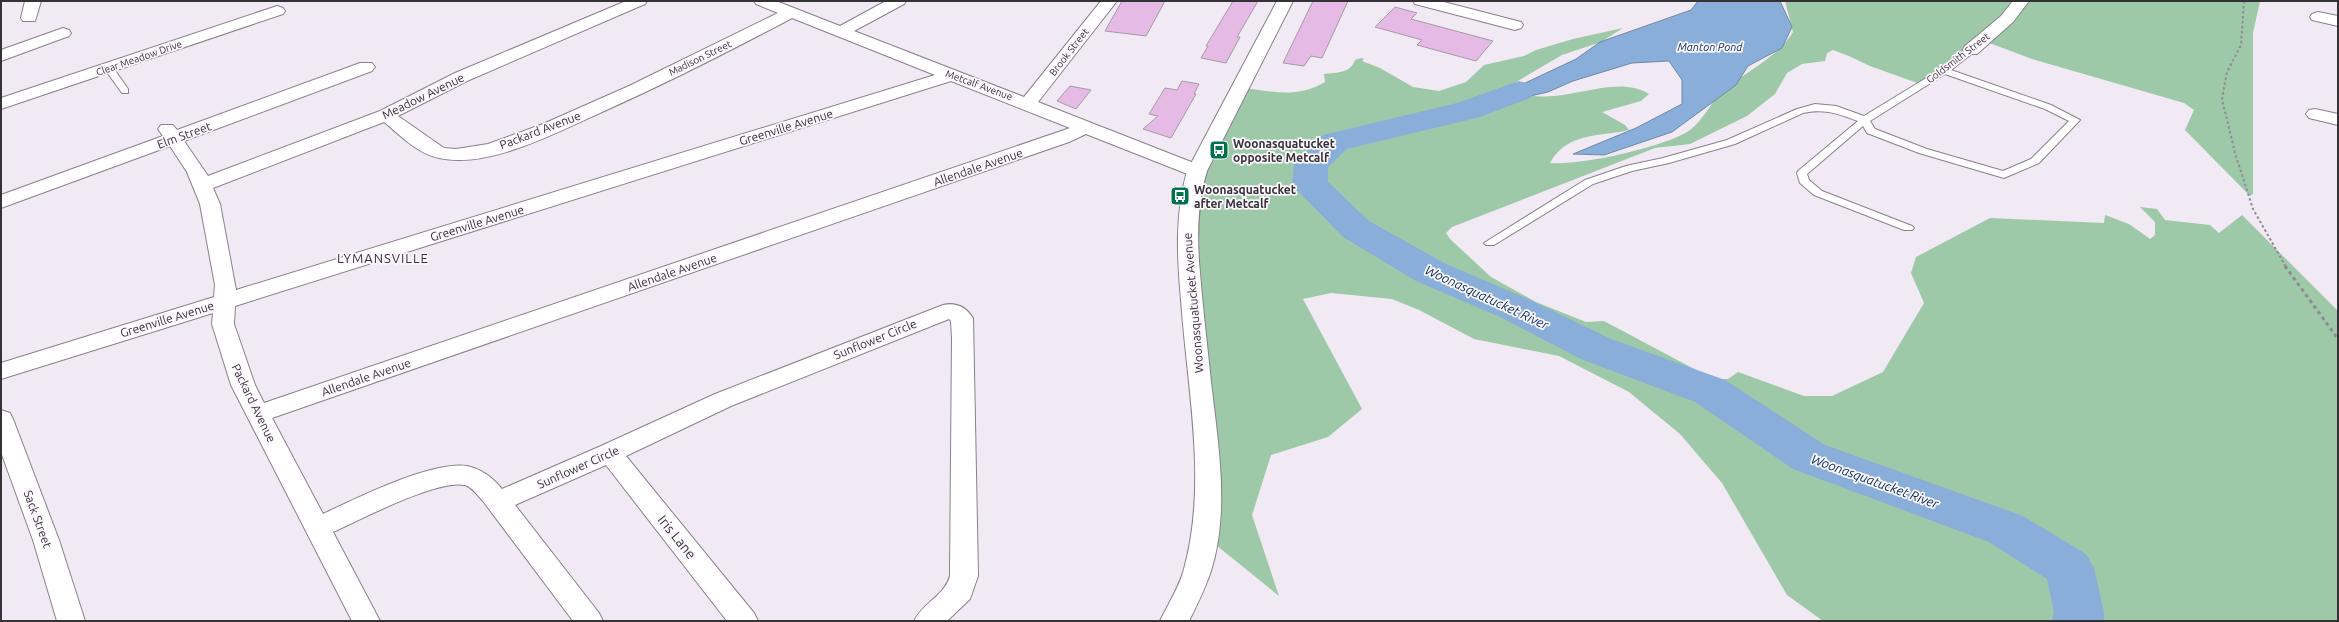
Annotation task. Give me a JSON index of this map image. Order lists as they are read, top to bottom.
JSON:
{
  "streets": {
    "street": [
      "Brook Street",
      "Clear Meadow Drive",
      "Madison Street",
      "Goldsmith Street",
      "Metcalf Avenue",
      "Meadow Avenue",
      "Greenville Avenue",
      "Packard Avenue",
      "Elm Street",
      "Allendale Avenue",
      "Woonasquatucket Avenue",
      "Sunflower Circle",
      "Sack Street",
      "Iris Lane"
    ]
  },
  "crossings": [
    ["Brook Street", "Metcalf Avenue"],
    ["Madison Street", "Metcalf Avenue"],
    ["Madison Street", "Packard Avenue"],
    ["Metcalf Avenue", "Greenville Avenue"],
    ["Metcalf Avenue", "Allendale Avenue"],
    ["Metcalf Avenue", "Woonasquatucket Avenue"],
    ["Meadow Avenue", "Packard Avenue"],
    ["Greenville Avenue", "Packard Avenue"],
    ["Packard Avenue", "Elm Street"],
    ["Packard Avenue", "Allendale Avenue"],
    ["Sunflower Circle", "Iris Lane"]
  ],
  "districts": ["LYMANSVILLE"],
  "water": ["Manton Pond", "Woonasquatucket River"],
  "places": {
    "bus stop": ["Woonasquatucket opposite Metcalf", "Woonasquatucket after Metcalf"]
  }
}
